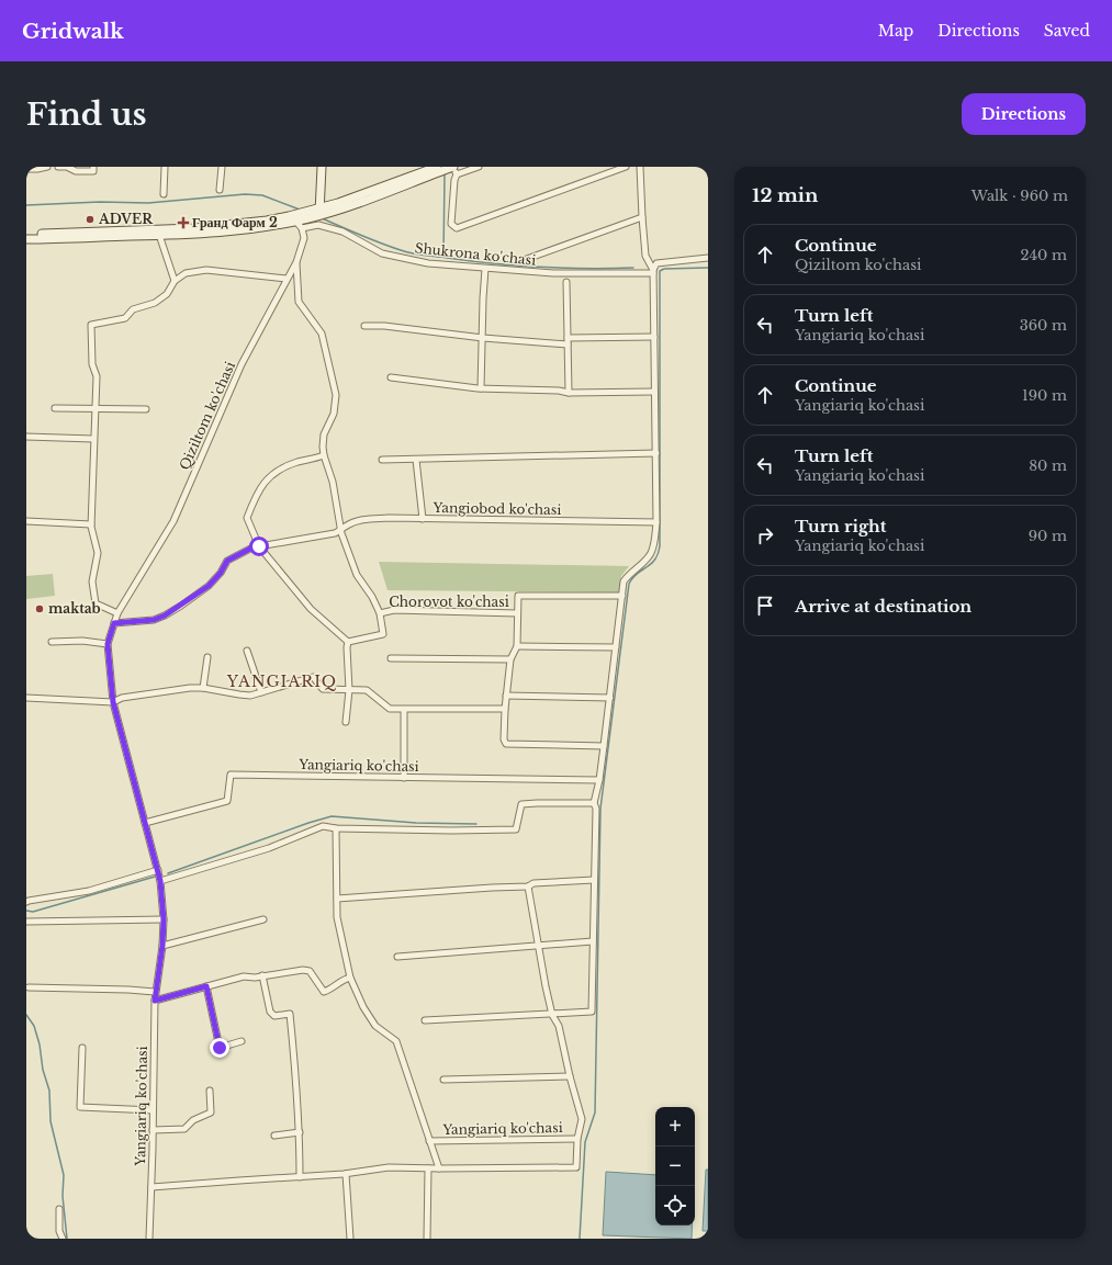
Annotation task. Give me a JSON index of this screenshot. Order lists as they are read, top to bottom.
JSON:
{
  "streets": {
    "street": [
      "Shukrona ko'chasi",
      "Qiziltom ko'chasi",
      "Yangiobod ko'chasi",
      "Chorovot ko'chasi",
      "Yangiariq ko'chasi"
    ]
  },
  "crossings": [
    ["Shukrona ko'chasi", "Qiziltom ko'chasi"]
  ],
  "districts": ["YANGIARIQ"],
  "places": {
    "other": ["ADVER", "maktab"],
    "health": ["Гранд Фарм 2"]
  },
  "page": {
    "header": "Gridwalk",
    "nav": ["Map", "Directions", "Saved"],
    "buttons": "Directions",
    "title": "Find us",
    "heading": ["12 min", "Walk · 960 m"],
    "list": [
      ["Continue", "Qiziltom ko'chasi", "240 m"],
      ["Turn left", "Yangiariq ko'chasi", "360 m"],
      ["Continue", "Yangiariq ko'chasi", "190 m"],
      ["Turn left", "Yangiariq ko'chasi", "80 m"],
      ["Turn right", "Yangiariq ko'chasi", "90 m"],
      "Arrive at destination"
    ],
    "map_buttons": ["+", "−"]
  }
}
